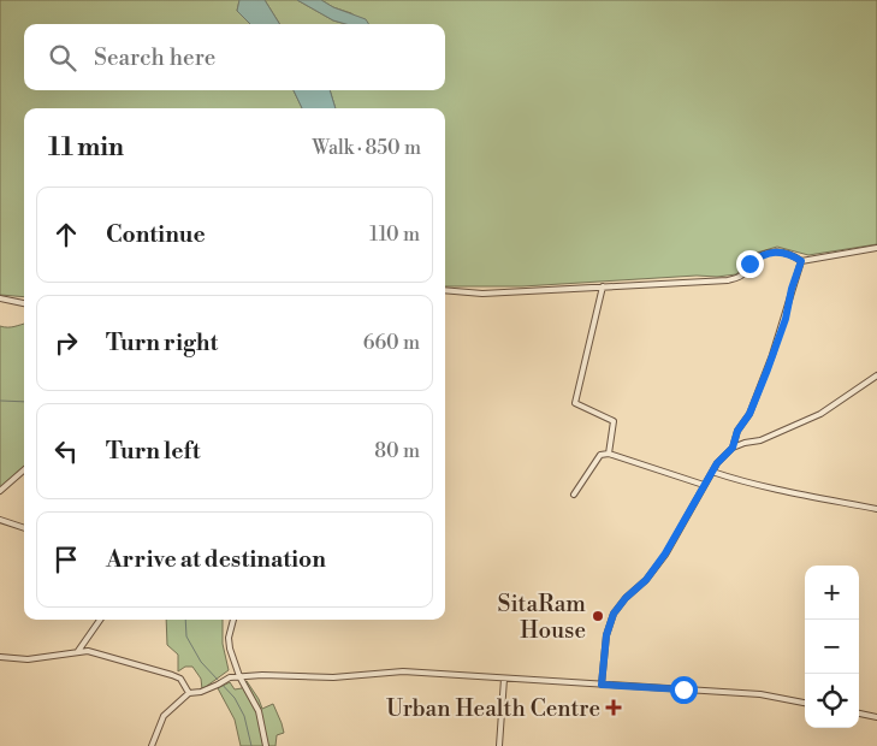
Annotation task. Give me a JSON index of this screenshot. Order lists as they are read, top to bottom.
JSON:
{
  "places": {
    "other": ["SitaRam House"],
    "health": ["Urban Health Centre"]
  },
  "page": {
    "search": "Search here",
    "heading": ["11 min", "Walk · 850 m"],
    "list": [
      ["Continue", "110 m"],
      ["Turn right", "660 m"],
      ["Turn left", "80 m"],
      "Arrive at destination"
    ],
    "map_buttons": ["+", "−"]
  }
}
